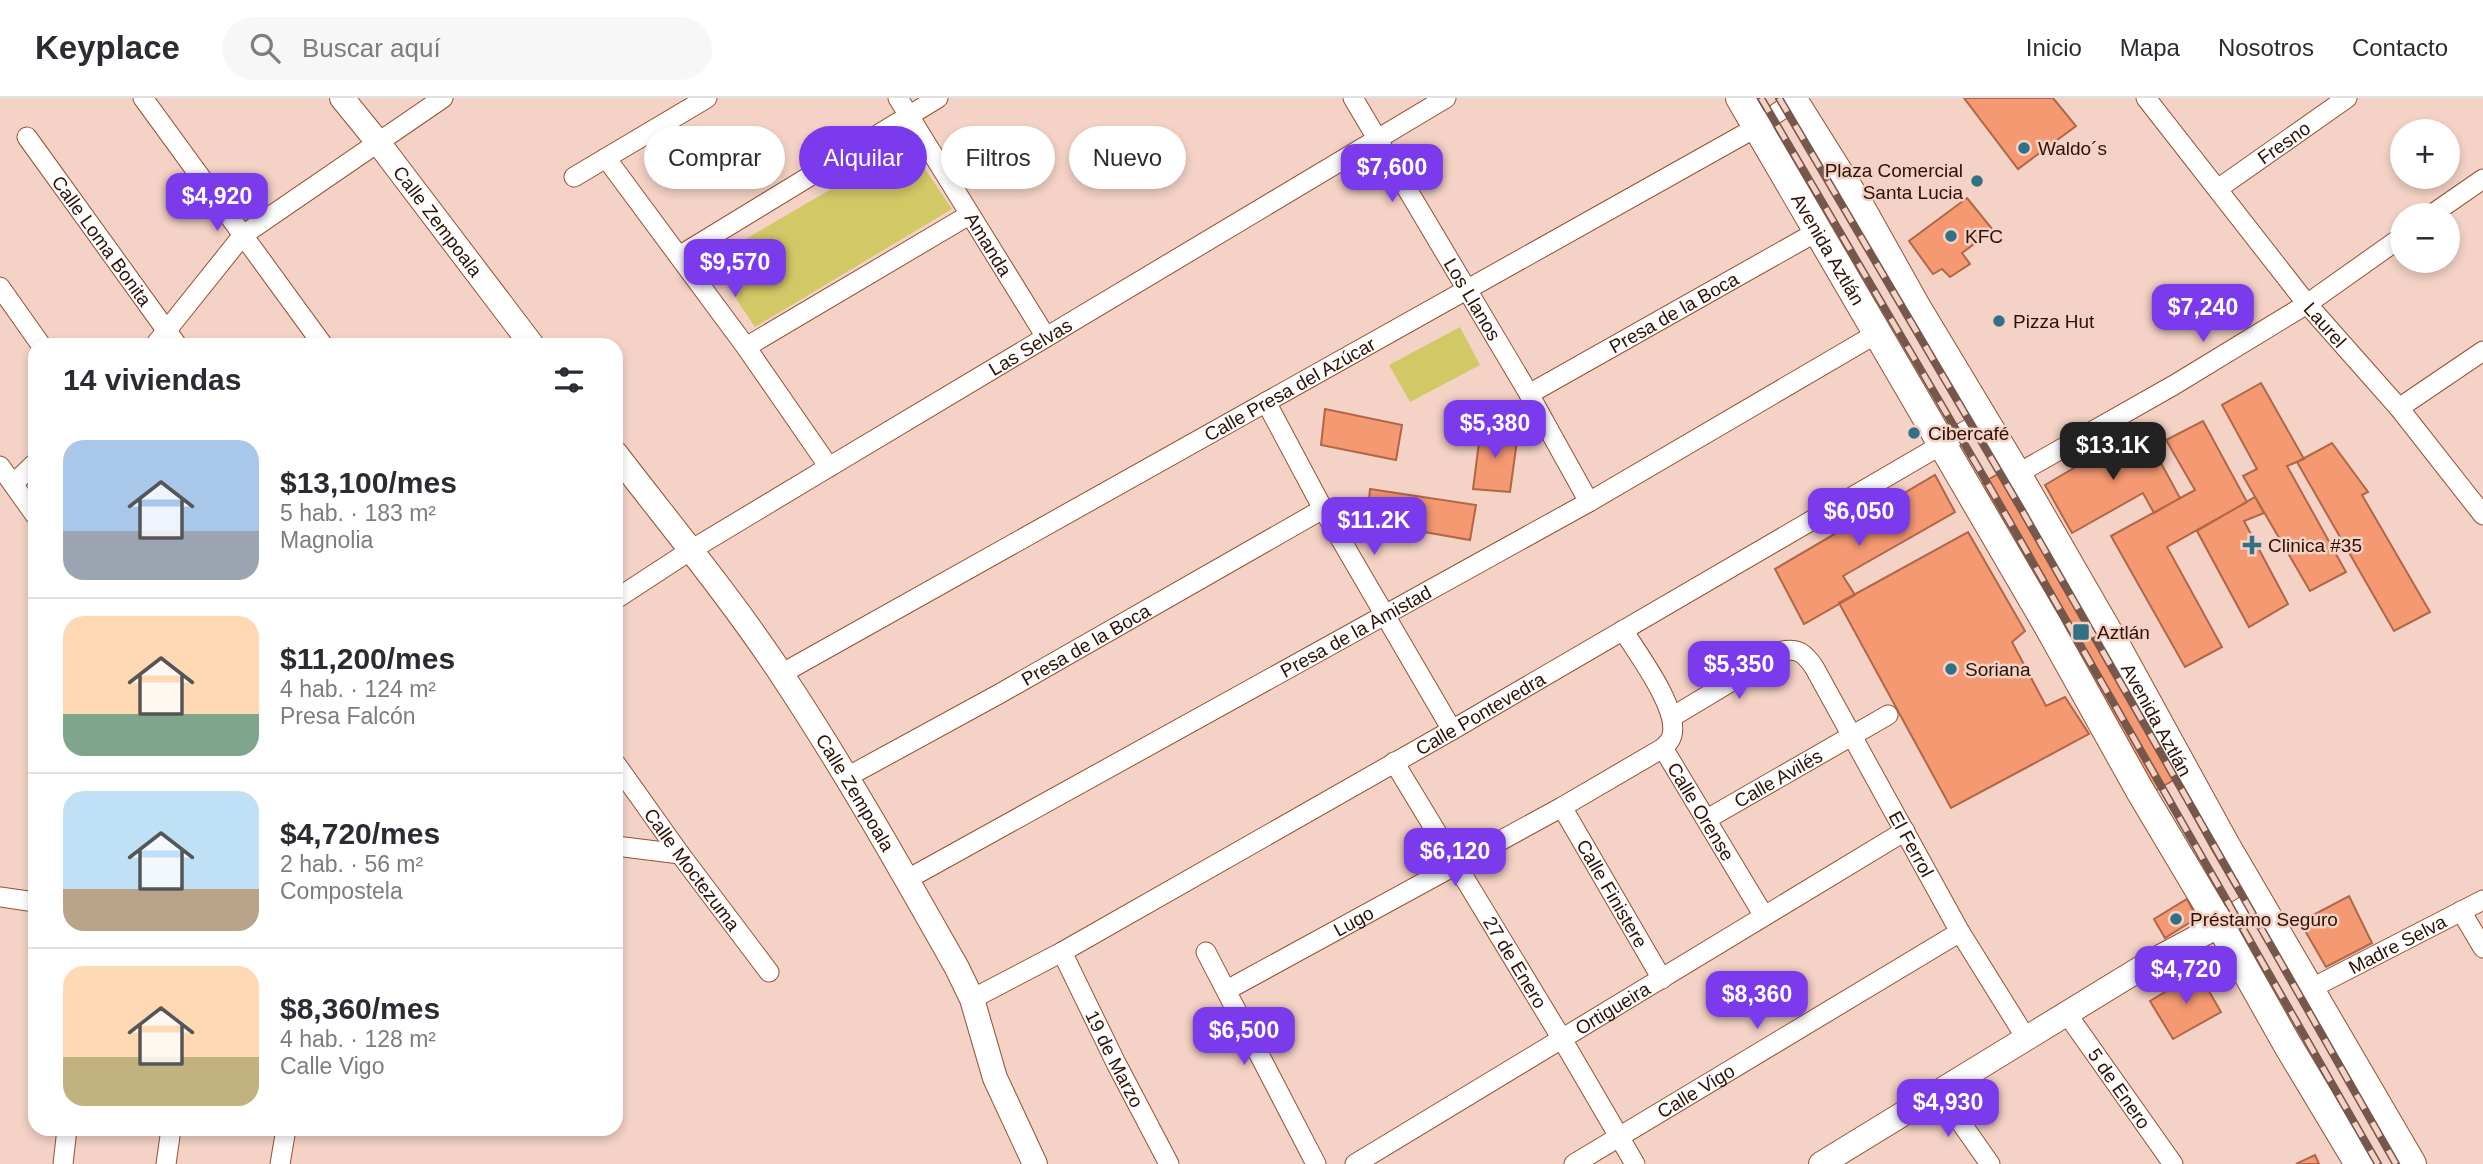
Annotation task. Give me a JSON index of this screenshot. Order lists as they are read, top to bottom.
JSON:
{
  "streets": {
    "main road": ["Avenida Aztlán"],
    "street": [
      "Fresno",
      "Calle Zempoala",
      "Calle Loma Bonita",
      "Amanda",
      "Los Llanos",
      "Presa de la Boca",
      "Laurel",
      "Las Selvas",
      "Calle Presa del Azúcar",
      "Presa de la Amistad",
      "Calle Pontevedra",
      "Calle Avilés",
      "Calle Orense",
      "El Ferrol",
      "Calle Moctezuma",
      "Calle Finistere",
      "Lugo",
      "Madre Selva",
      "27 de Enero",
      "Ortigueira",
      "19 de Marzo",
      "5 de Enero",
      "Calle Vigo"
    ]
  },
  "crossings": [
    ["Fresno", "Laurel"],
    ["Calle Zempoala", "Presa de la Boca"],
    ["Calle Zempoala", "Las Selvas"],
    ["Calle Zempoala", "Calle Presa del Azúcar"],
    ["Calle Zempoala", "Presa de la Amistad"],
    ["Calle Zempoala", "Calle Pontevedra"],
    ["Amanda", "Las Selvas"],
    ["Avenida Aztlán", "Presa de la Boca"],
    ["Avenida Aztlán", "Calle Presa del Azúcar"],
    ["Avenida Aztlán", "Presa de la Amistad"],
    ["Avenida Aztlán", "Calle Pontevedra"],
    ["Avenida Aztlán", "Madre Selva"],
    ["Los Llanos", "Presa de la Boca"],
    ["Los Llanos", "Las Selvas"],
    ["Los Llanos", "Calle Presa del Azúcar"],
    ["Los Llanos", "Presa de la Amistad"],
    ["Calle Pontevedra", "27 de Enero"],
    ["Calle Pontevedra", "19 de Marzo"],
    ["Calle Avilés", "Calle Orense"],
    ["Calle Avilés", "El Ferrol"],
    ["Calle Orense", "El Ferrol"],
    ["Calle Orense", "Lugo"],
    ["Calle Orense", "Ortigueira"],
    ["El Ferrol", "Ortigueira"],
    ["El Ferrol", "Calle Vigo"],
    ["Calle Finistere", "Lugo"],
    ["Calle Finistere", "Ortigueira"],
    ["Lugo", "27 de Enero"],
    ["27 de Enero", "Ortigueira"],
    ["27 de Enero", "Calle Vigo"]
  ],
  "places": {
    "other": [
      "Waldo´s",
      "Plaza Comercial Santa Lucia",
      "KFC",
      "Pizza Hut",
      "Cibercafé",
      "Soriana",
      "Préstamo Seguro"
    ],
    "health": ["Clinica #35"],
    "transit": ["Aztlán"]
  },
  "page": {
    "header": "Keyplace",
    "search": "Buscar aquí",
    "nav": [
      "Inicio",
      "Mapa",
      "Nosotros",
      "Contacto"
    ],
    "map_buttons": ["+", "−"],
    "chip": [
      "Comprar",
      "Alquilar",
      "Filtros",
      "Nuevo"
    ],
    "price": [
      "$7,600",
      "$4,920",
      "$9,570",
      "$7,240",
      "$5,380",
      "$13.1K",
      "$6,050",
      "$11.2K",
      "$5,350",
      "$6,120",
      "$4,720",
      "$8,360",
      "$6,500",
      "$4,930"
    ],
    "heading": "14 viviendas",
    "list": [
      {
        "name": "$13,100/mes",
        "note": "5 hab. · 183 m² · Magnolia"
      },
      {
        "name": "$11,200/mes",
        "note": "4 hab. · 124 m² · Presa Falcón"
      },
      {
        "name": "$4,720/mes",
        "note": "2 hab. · 56 m² · Compostela"
      },
      {
        "name": "$8,360/mes",
        "note": "4 hab. · 128 m² · Calle Vigo"
      }
    ]
  }
}
